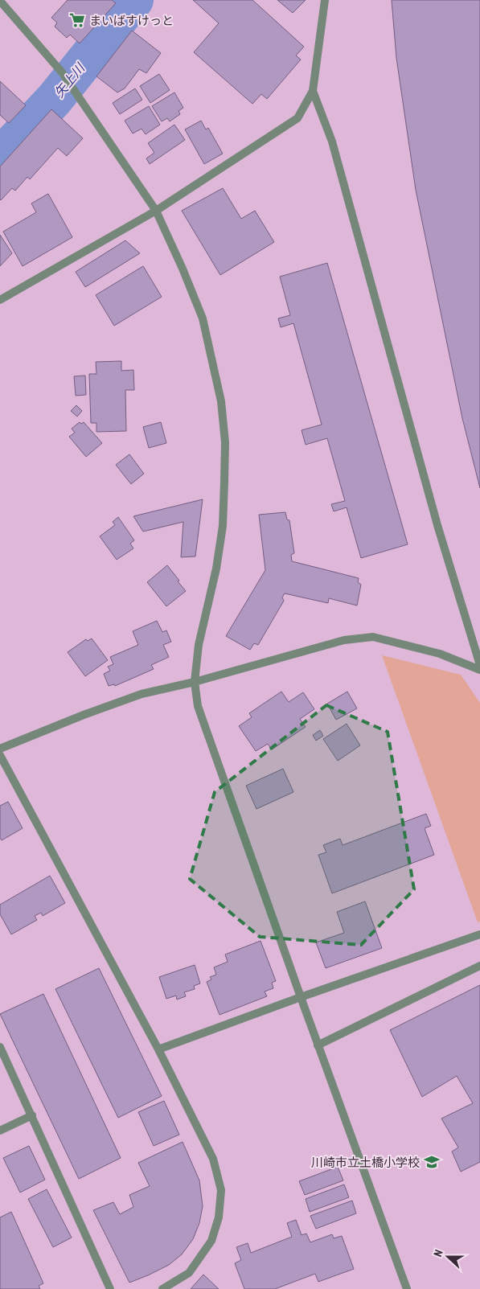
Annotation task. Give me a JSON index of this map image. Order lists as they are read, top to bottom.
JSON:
{
  "water": ["矢上川"],
  "places": {
    "supermarket": ["まいばすけっと"],
    "school or university": ["川崎市立土橋小学校"]
  },
  "north": "left"
}
